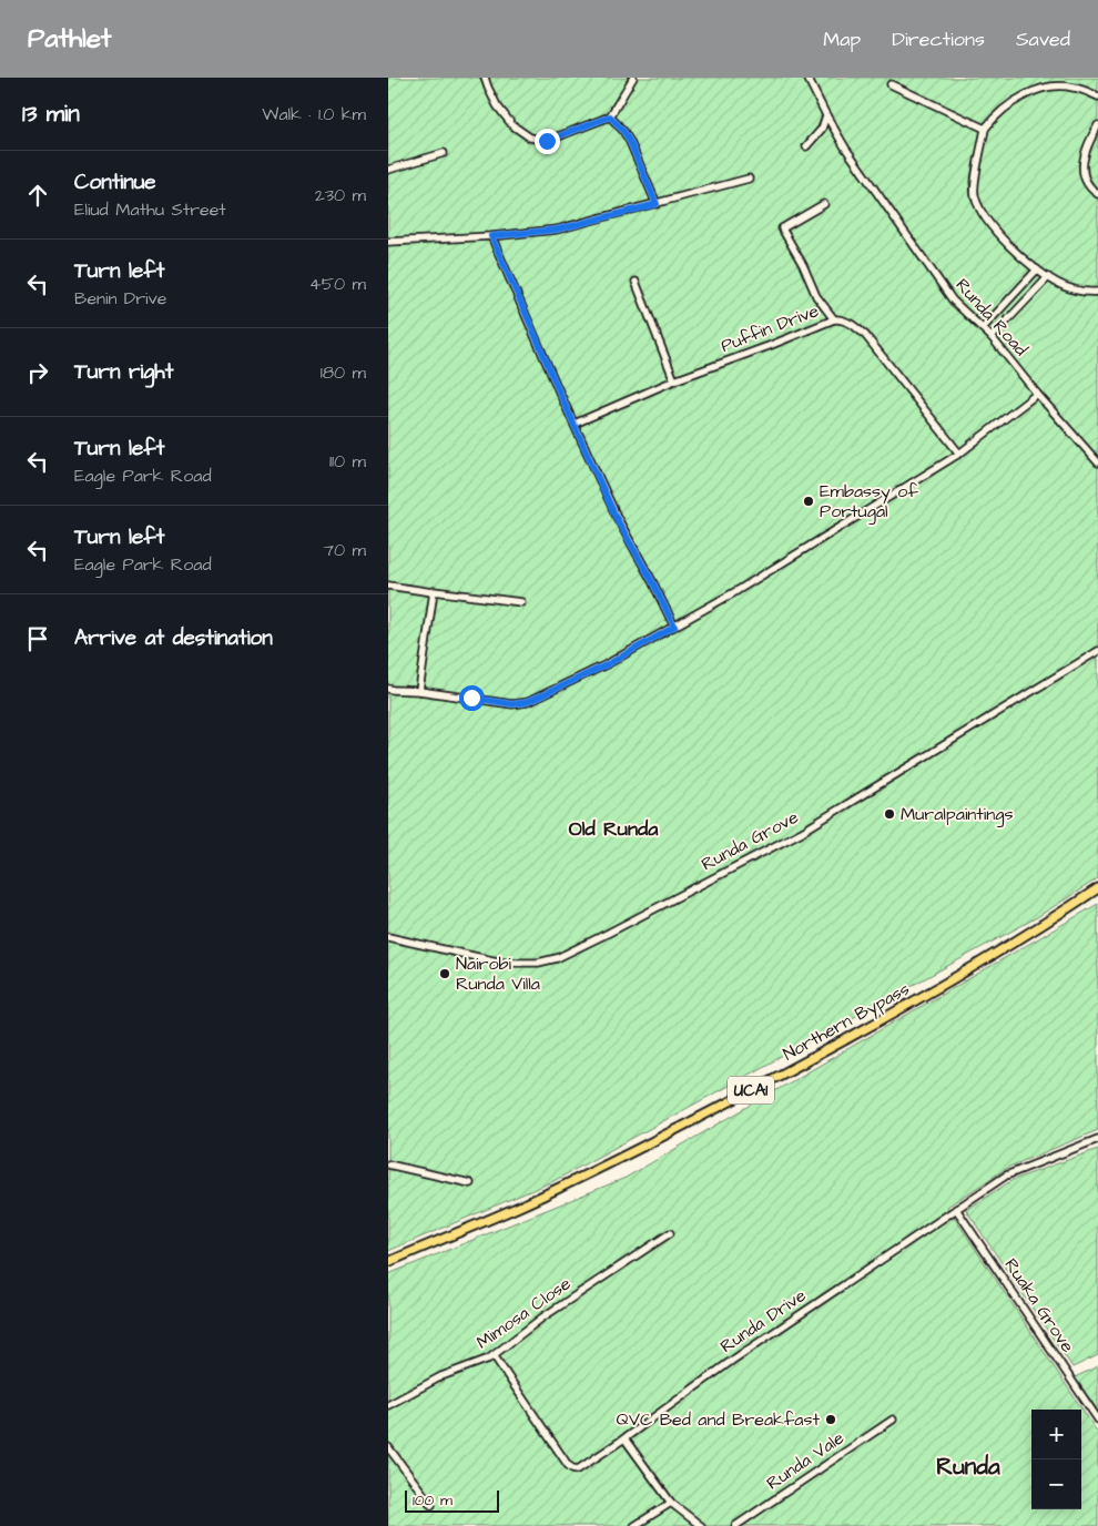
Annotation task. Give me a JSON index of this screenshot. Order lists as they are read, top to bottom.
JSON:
{
  "streets": {
    "main road": ["Northern Bypass", "UCA1"],
    "street": [
      "Runda Road",
      "Puffin Drive",
      "Runda Grove",
      "Ruaka Grove",
      "Mimosa Close",
      "Runda Drive",
      "Runda Vale"
    ]
  },
  "crossings": [
    ["Ruaka Grove", "Runda Drive"],
    ["Mimosa Close", "Runda Drive"]
  ],
  "districts": ["Old Runda", "Runda"],
  "places": [
    "Embassy of Portugal",
    "Muralpaintings",
    "Nairobi Runda Villa",
    "QVC Bed and Breakfast"
  ],
  "scale_bar": "100 m",
  "page": {
    "header": "Pathlet",
    "nav": ["Map", "Directions", "Saved"],
    "heading": ["13 min", "Walk · 1.0 km"],
    "list": [
      ["Continue", "Eliud Mathu Street", "230 m"],
      ["Turn left", "Benin Drive", "450 m"],
      ["Turn right", "180 m"],
      ["Turn left", "Eagle Park Road", "110 m"],
      ["Turn left", "Eagle Park Road", "70 m"],
      "Arrive at destination"
    ],
    "map_buttons": ["+", "−"],
    "scale": "100 m"
  }
}
